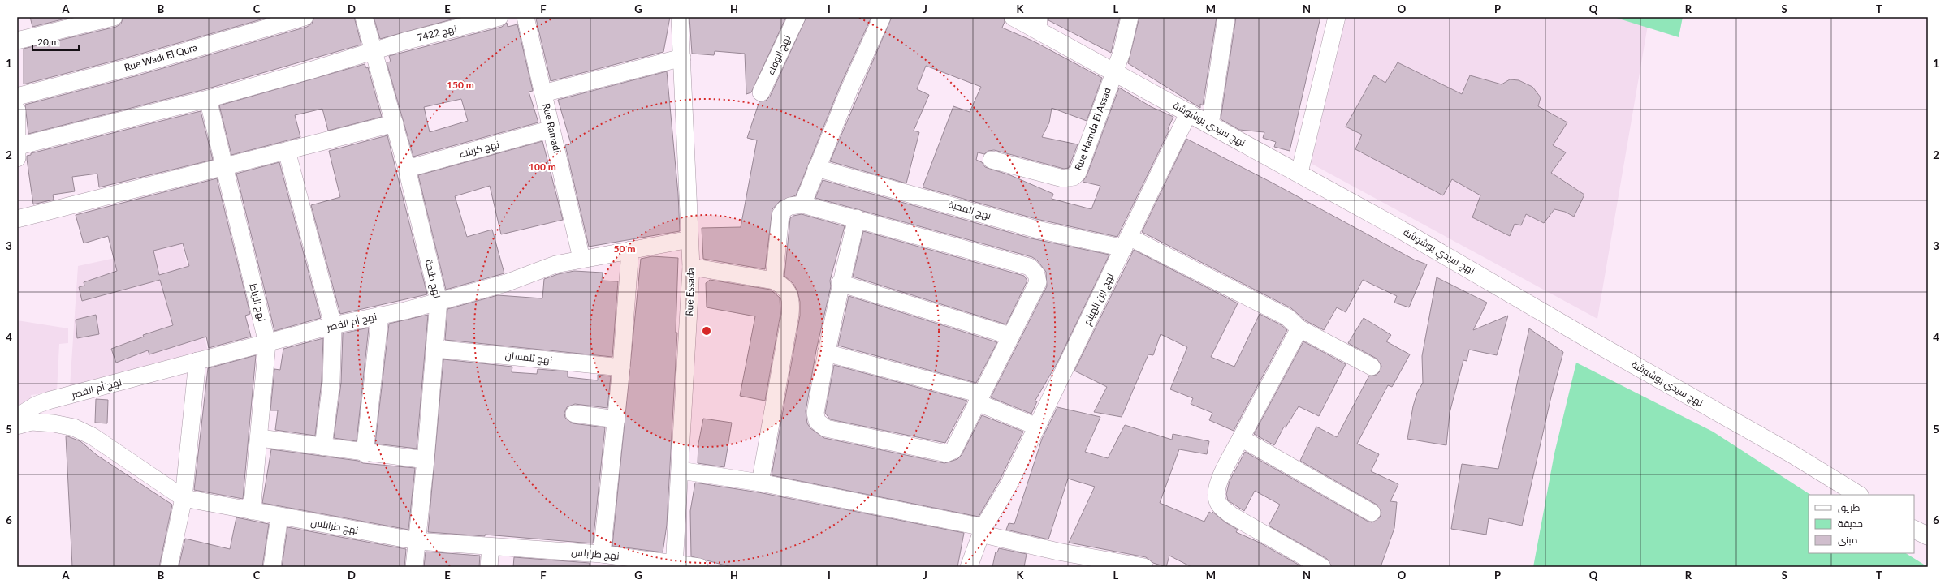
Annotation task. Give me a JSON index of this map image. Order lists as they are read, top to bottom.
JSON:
{
  "streets": {
    "street": [
      "نهج 7422",
      "نهج الوفاء",
      "Rue Wadi El Qura",
      "نهج سيدي بوشوشة",
      "Rue Ramadi",
      "Rue Hamda El Assad",
      "نهج كربلاء",
      "نهج المحبة",
      "نهج طنجة",
      "Rue Essada",
      "نهج ابن الهيثم",
      "نهج الرباط",
      "نهج أم القصر",
      "نهج تلمسان",
      "نهج طرابلس"
    ]
  },
  "crossings": [
    ["نهج 7422", "نهج طنجة"],
    ["نهج 7422", "نهج الرباط"],
    ["نهج سيدي بوشوشة", "Rue Hamda El Assad"],
    ["نهج سيدي بوشوشة", "نهج ابن الهيثم"],
    ["Rue Ramadi", "نهج كربلاء"],
    ["Rue Ramadi", "نهج أم القصر"],
    ["نهج كربلاء", "نهج طنجة"],
    ["نهج المحبة", "نهج ابن الهيثم"],
    ["نهج طنجة", "نهج أم القصر"],
    ["نهج طنجة", "نهج تلمسان"],
    ["نهج طنجة", "نهج طرابلس"],
    ["Rue Essada", "نهج أم القصر"],
    ["Rue Essada", "نهج طرابلس"],
    ["نهج الرباط", "نهج أم القصر"],
    ["نهج الرباط", "نهج طرابلس"]
  ],
  "legend": ["طريق", "حديقة", "مبنى"],
  "scale_bar": "20 m",
  "grid": {
    "columns": [
      "A",
      "B",
      "C",
      "D",
      "E",
      "F",
      "G",
      "H",
      "I",
      "J",
      "K",
      "L",
      "M",
      "N",
      "O",
      "P",
      "Q",
      "R",
      "S",
      "T"
    ],
    "rows": [
      "1",
      "2",
      "3",
      "4",
      "5",
      "6"
    ]
  },
  "rings": ["150 m", "100 m", "50 m"]
}
